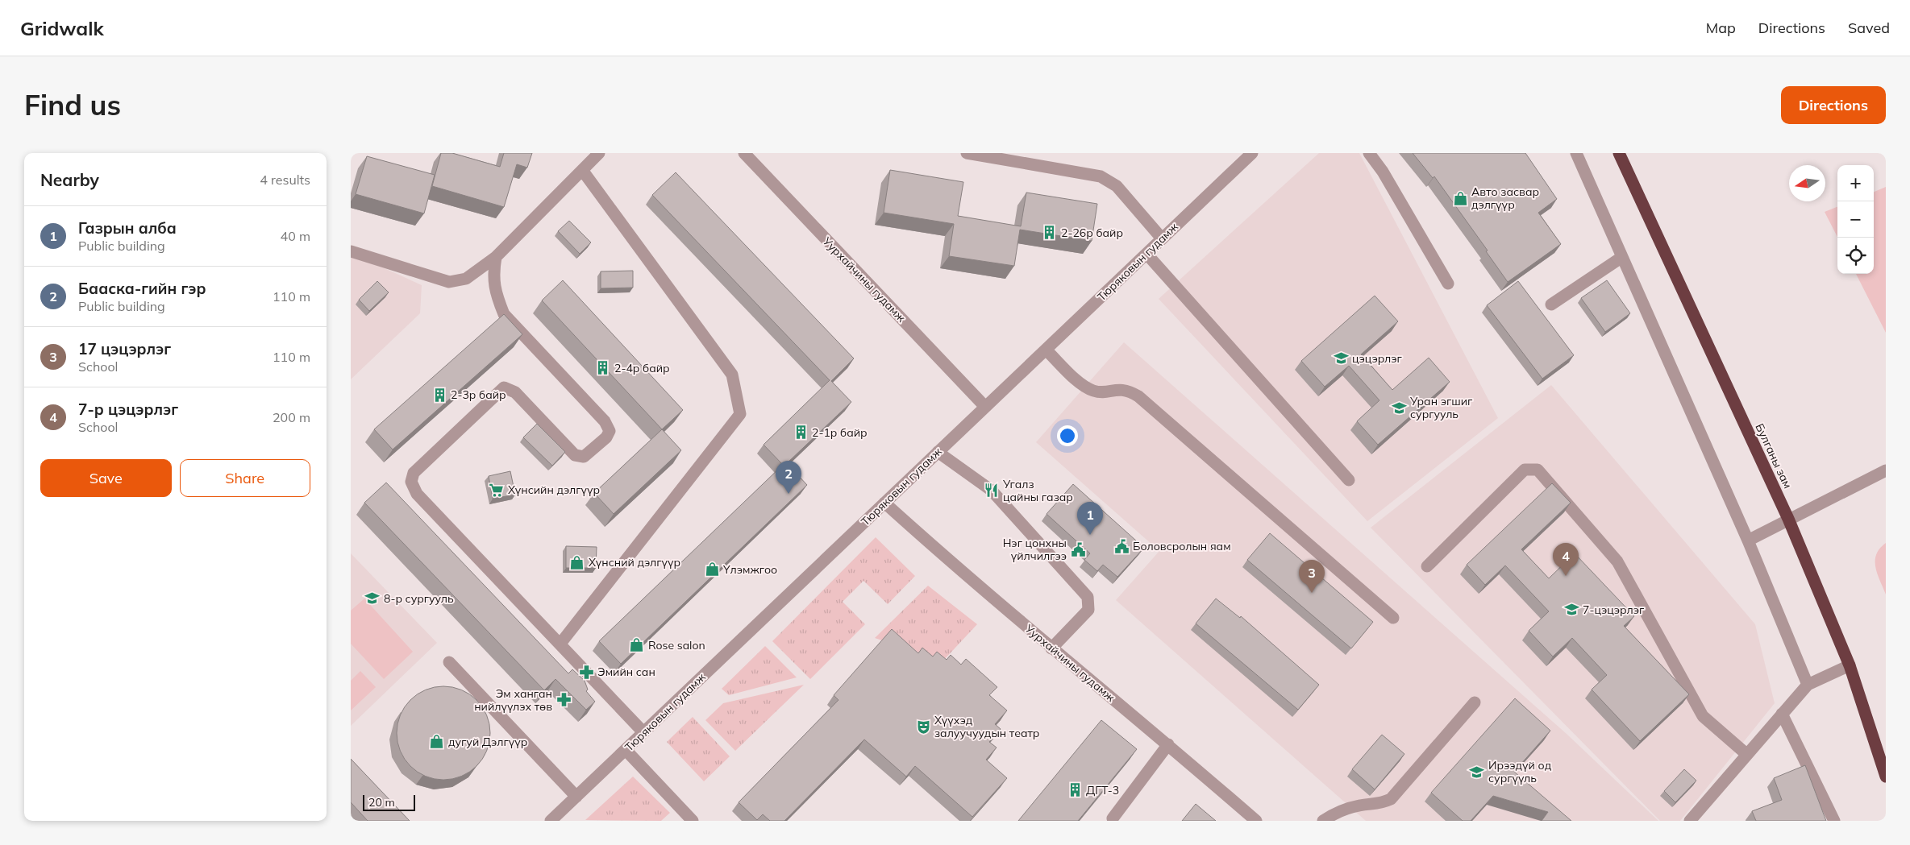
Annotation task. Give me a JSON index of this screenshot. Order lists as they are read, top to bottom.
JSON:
{
  "streets": {
    "highway": ["Булганы зам"],
    "street": ["Тюряковын гудамж", "Уурхайчины гудамж"]
  },
  "crossings": [
    ["Тюряковын гудамж", "Уурхайчины гудамж"]
  ],
  "places": {
    "shop": [
      "Авто засвар дэлгүүр",
      "Хүнсний дэлгүүр",
      "Үлэмжгоо",
      "Rose salon",
      "дугуй Дэлгүүр"
    ],
    "building": [
      "2-26р байр",
      "2-4р байр",
      "2-3р байр",
      "2-1р байр",
      "ДГТ-3"
    ],
    "school or university": [
      "цэцэрлэг",
      "Уран эгшиг сургууль",
      "8-р сургууль",
      "7-цэцэрлэг",
      "Ирээдүй од сургүүль"
    ],
    "supermarket": ["Хүнсийн дэлгүүр"],
    "restaurant": ["Угалз цайны газар"],
    "public building": ["Боловсролын яам", "Нэг цонхны үйлчилгээ"],
    "pharmacy": ["Эмийн сан", "Эм ханган нийлүүлэх төв"],
    "theatre": ["Хүүхэд залуучуудын театр"]
  },
  "scale_bar": "20 m",
  "north": "left",
  "page": {
    "header": "Gridwalk",
    "nav": ["Map", "Directions", "Saved"],
    "buttons": [
      "Directions",
      ["Save", "Share"]
    ],
    "title": "Find us",
    "heading": ["Nearby", "4 results"],
    "map_buttons": ["+", "−"],
    "list": [
      {
        "mark": "1",
        "name": "Газрын алба",
        "note": "Public building",
        "value": "40 m"
      },
      {
        "mark": "2",
        "name": "Бааска-гийн гэр",
        "note": "Public building",
        "value": "110 m"
      },
      {
        "mark": "3",
        "name": "17 цэцэрлэг",
        "note": "School",
        "value": "110 m"
      },
      {
        "mark": "4",
        "name": "7-р цэцэрлэг",
        "note": "School",
        "value": "200 m"
      }
    ],
    "pins": [
      "2",
      "1",
      "4",
      "3"
    ],
    "scale": "20 m"
  }
}
